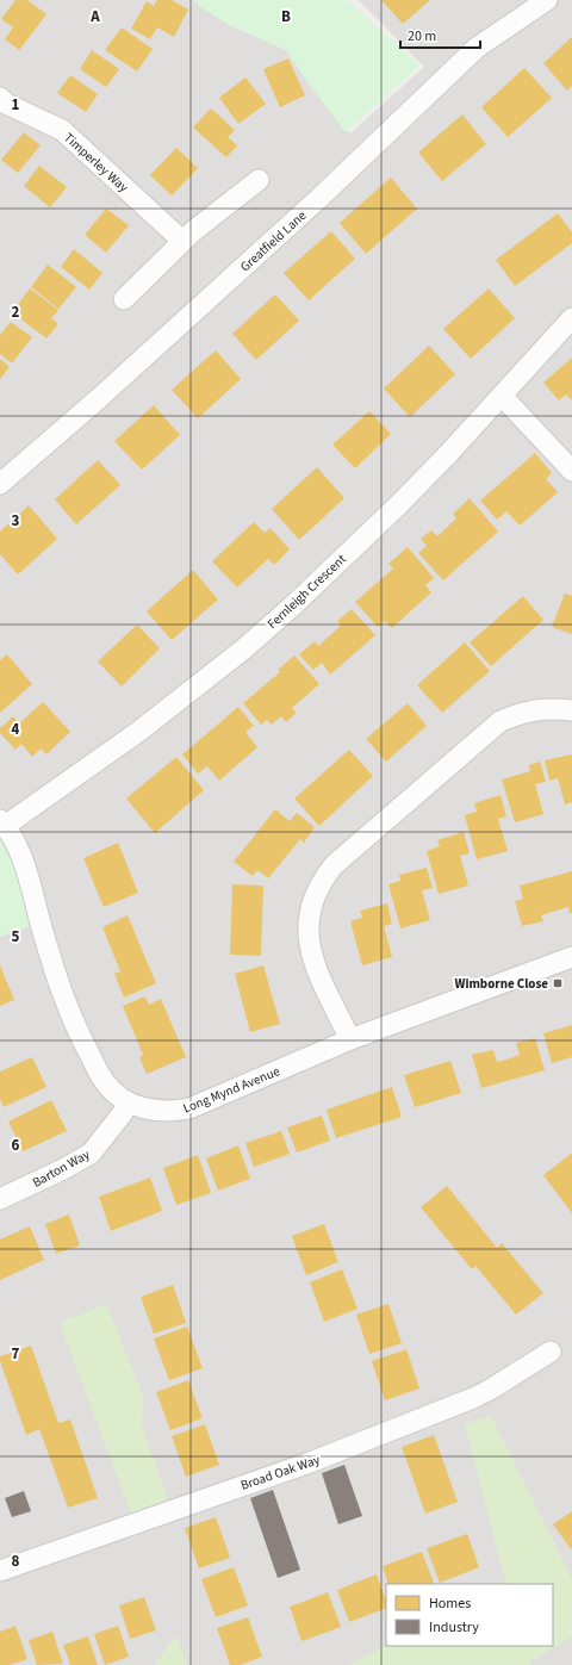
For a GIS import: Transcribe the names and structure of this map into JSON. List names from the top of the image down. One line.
{"streets":{"street":["Timperley Way","Greatfield Lane","Fernleigh Crescent","Long Mynd Avenue","Barton Way","Broad Oak Way"]},"crossings":[["Fernleigh Crescent","Long Mynd Avenue"],["Long Mynd Avenue","Barton Way"]],"places":{"transit":["Wimborne Close"]},"legend":["Homes","Industry"],"scale_bar":"20 m","grid":{"columns":["A","B"],"rows":["1","2","3","4","5","6","7","8"]}}
